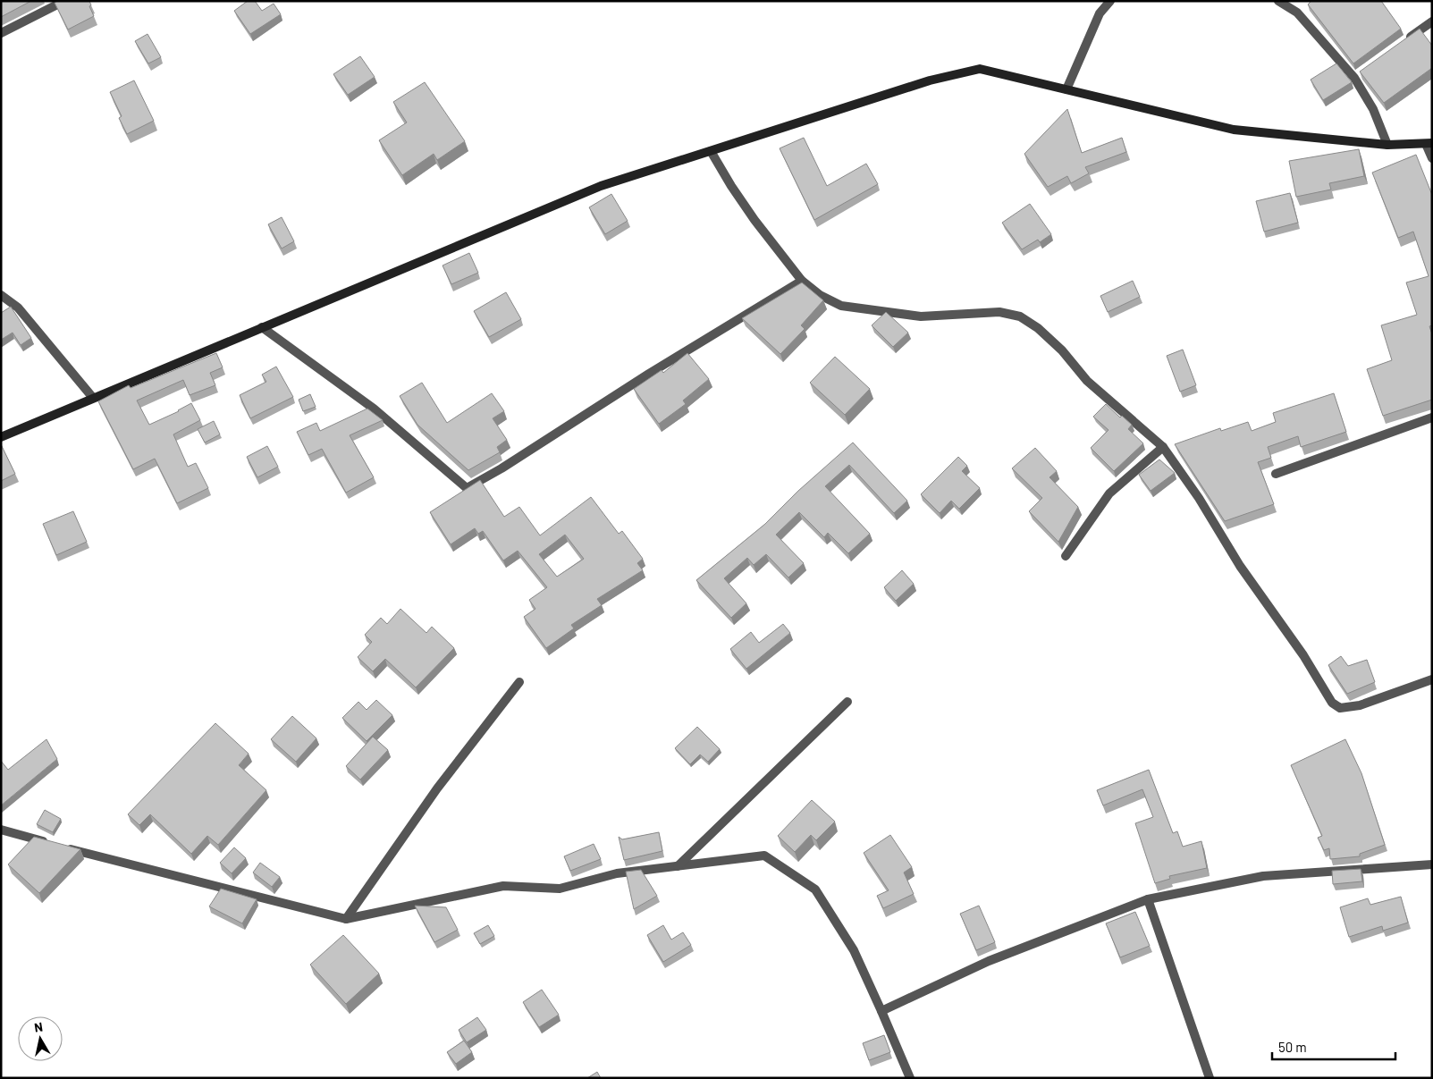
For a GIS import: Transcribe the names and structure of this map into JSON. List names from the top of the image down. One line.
{"scale_bar":"50 m","north":"top"}
